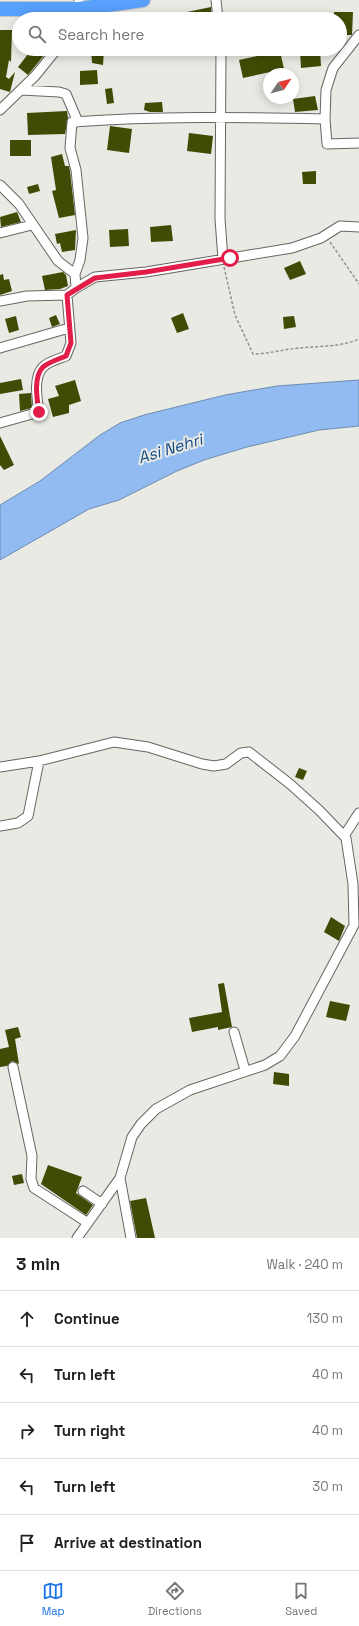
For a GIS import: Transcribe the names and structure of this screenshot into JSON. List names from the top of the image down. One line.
{"water":["Asi Nehri"],"north":"top right","page":{"search":"Search here","heading":["3 min","Walk · 240 m"],"list":[["Continue","130 m"],["Turn left","40 m"],["Turn right","40 m"],["Turn left","30 m"],"Arrive at destination"],"nav":["Map","Directions","Saved"]}}
